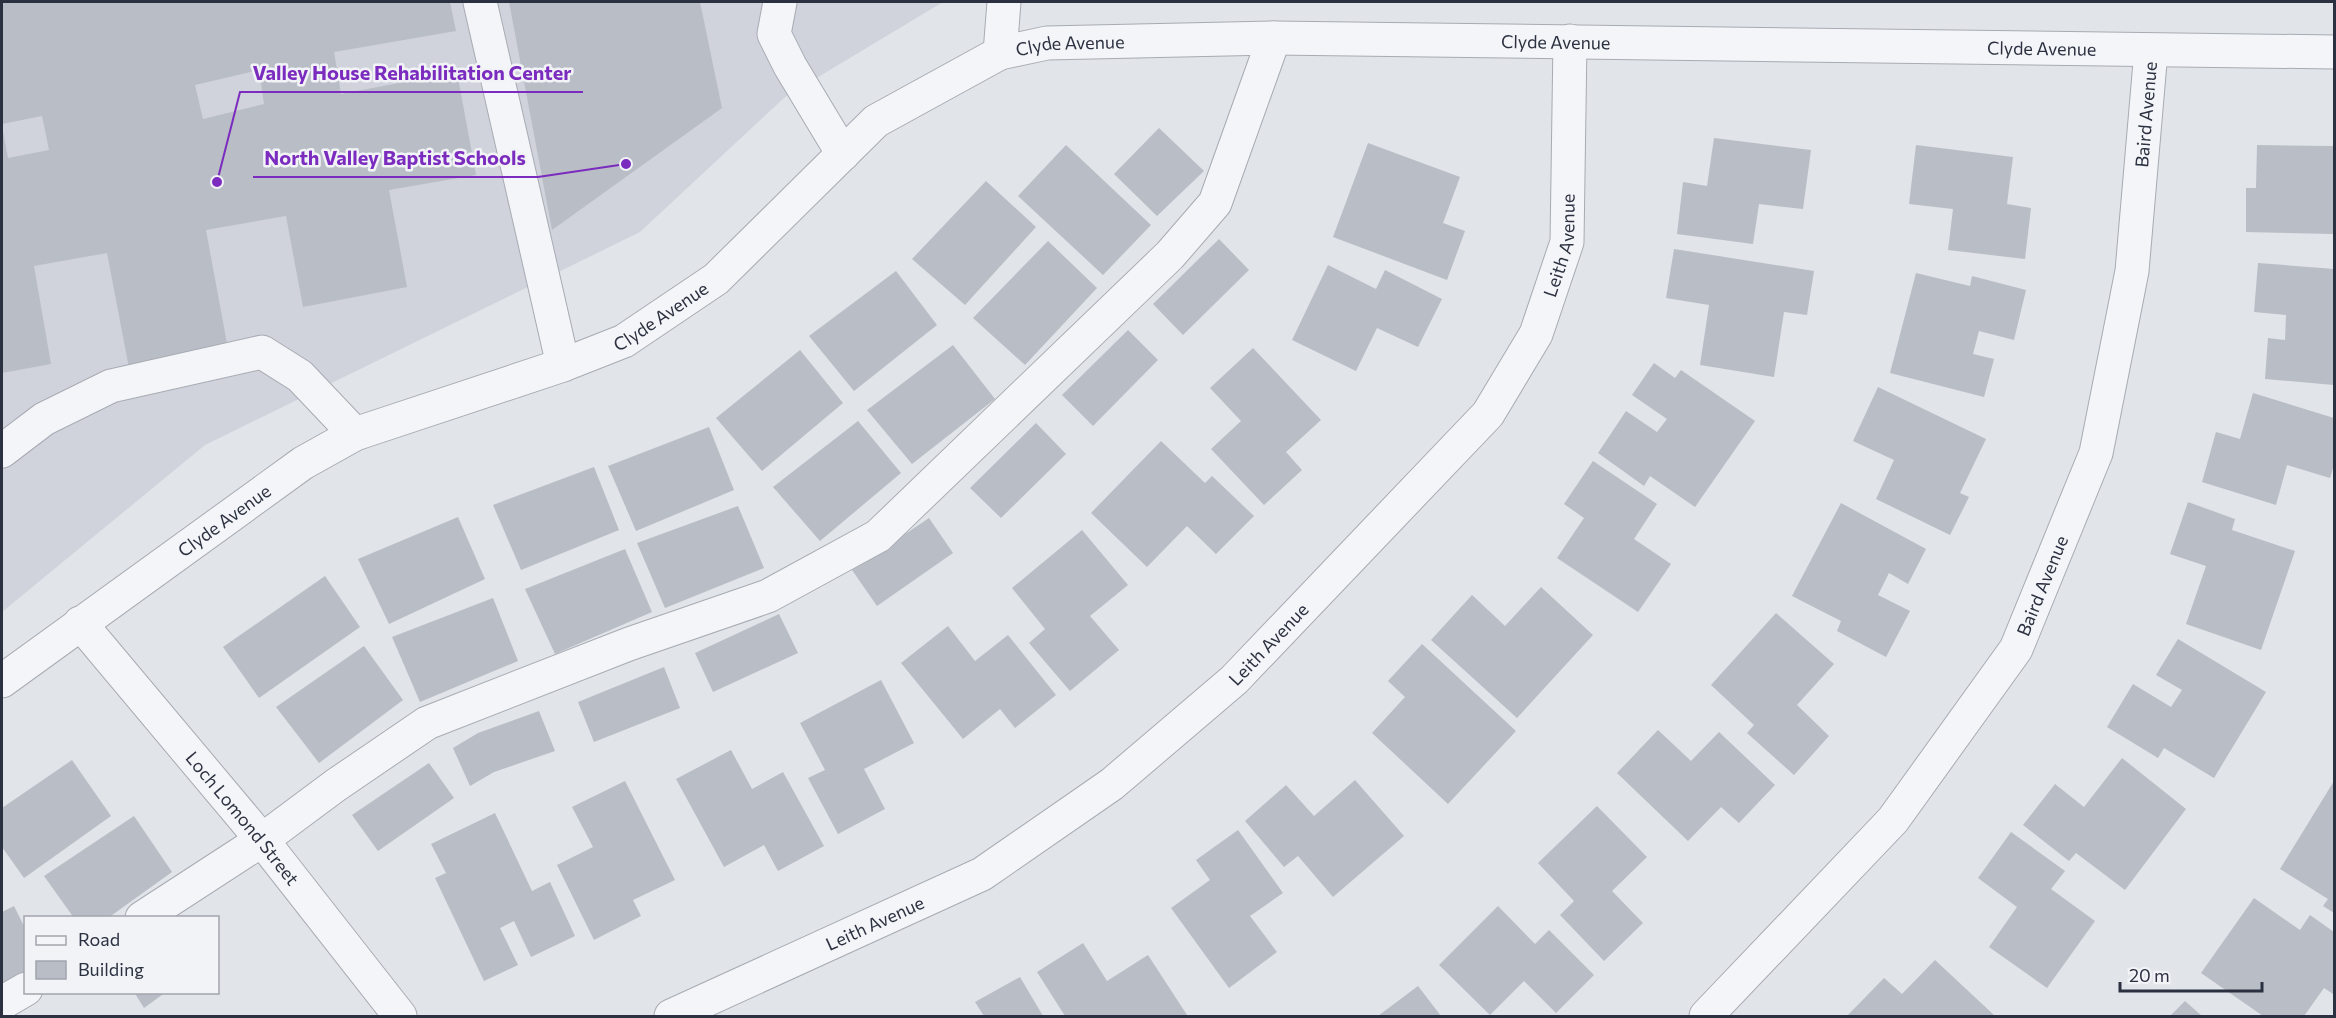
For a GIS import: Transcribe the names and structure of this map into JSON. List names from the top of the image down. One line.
{"streets":{"street":["Clyde Avenue","Baird Avenue","Leith Avenue","Loch Lomond Street"]},"crossings":[["Clyde Avenue","Baird Avenue"],["Clyde Avenue","Leith Avenue"],["Clyde Avenue","Loch Lomond Street"]],"places":["North Valley Baptist Schools","Valley House Rehabilitation Center"],"legend":["Road","Building"],"scale_bar":"20 m"}
